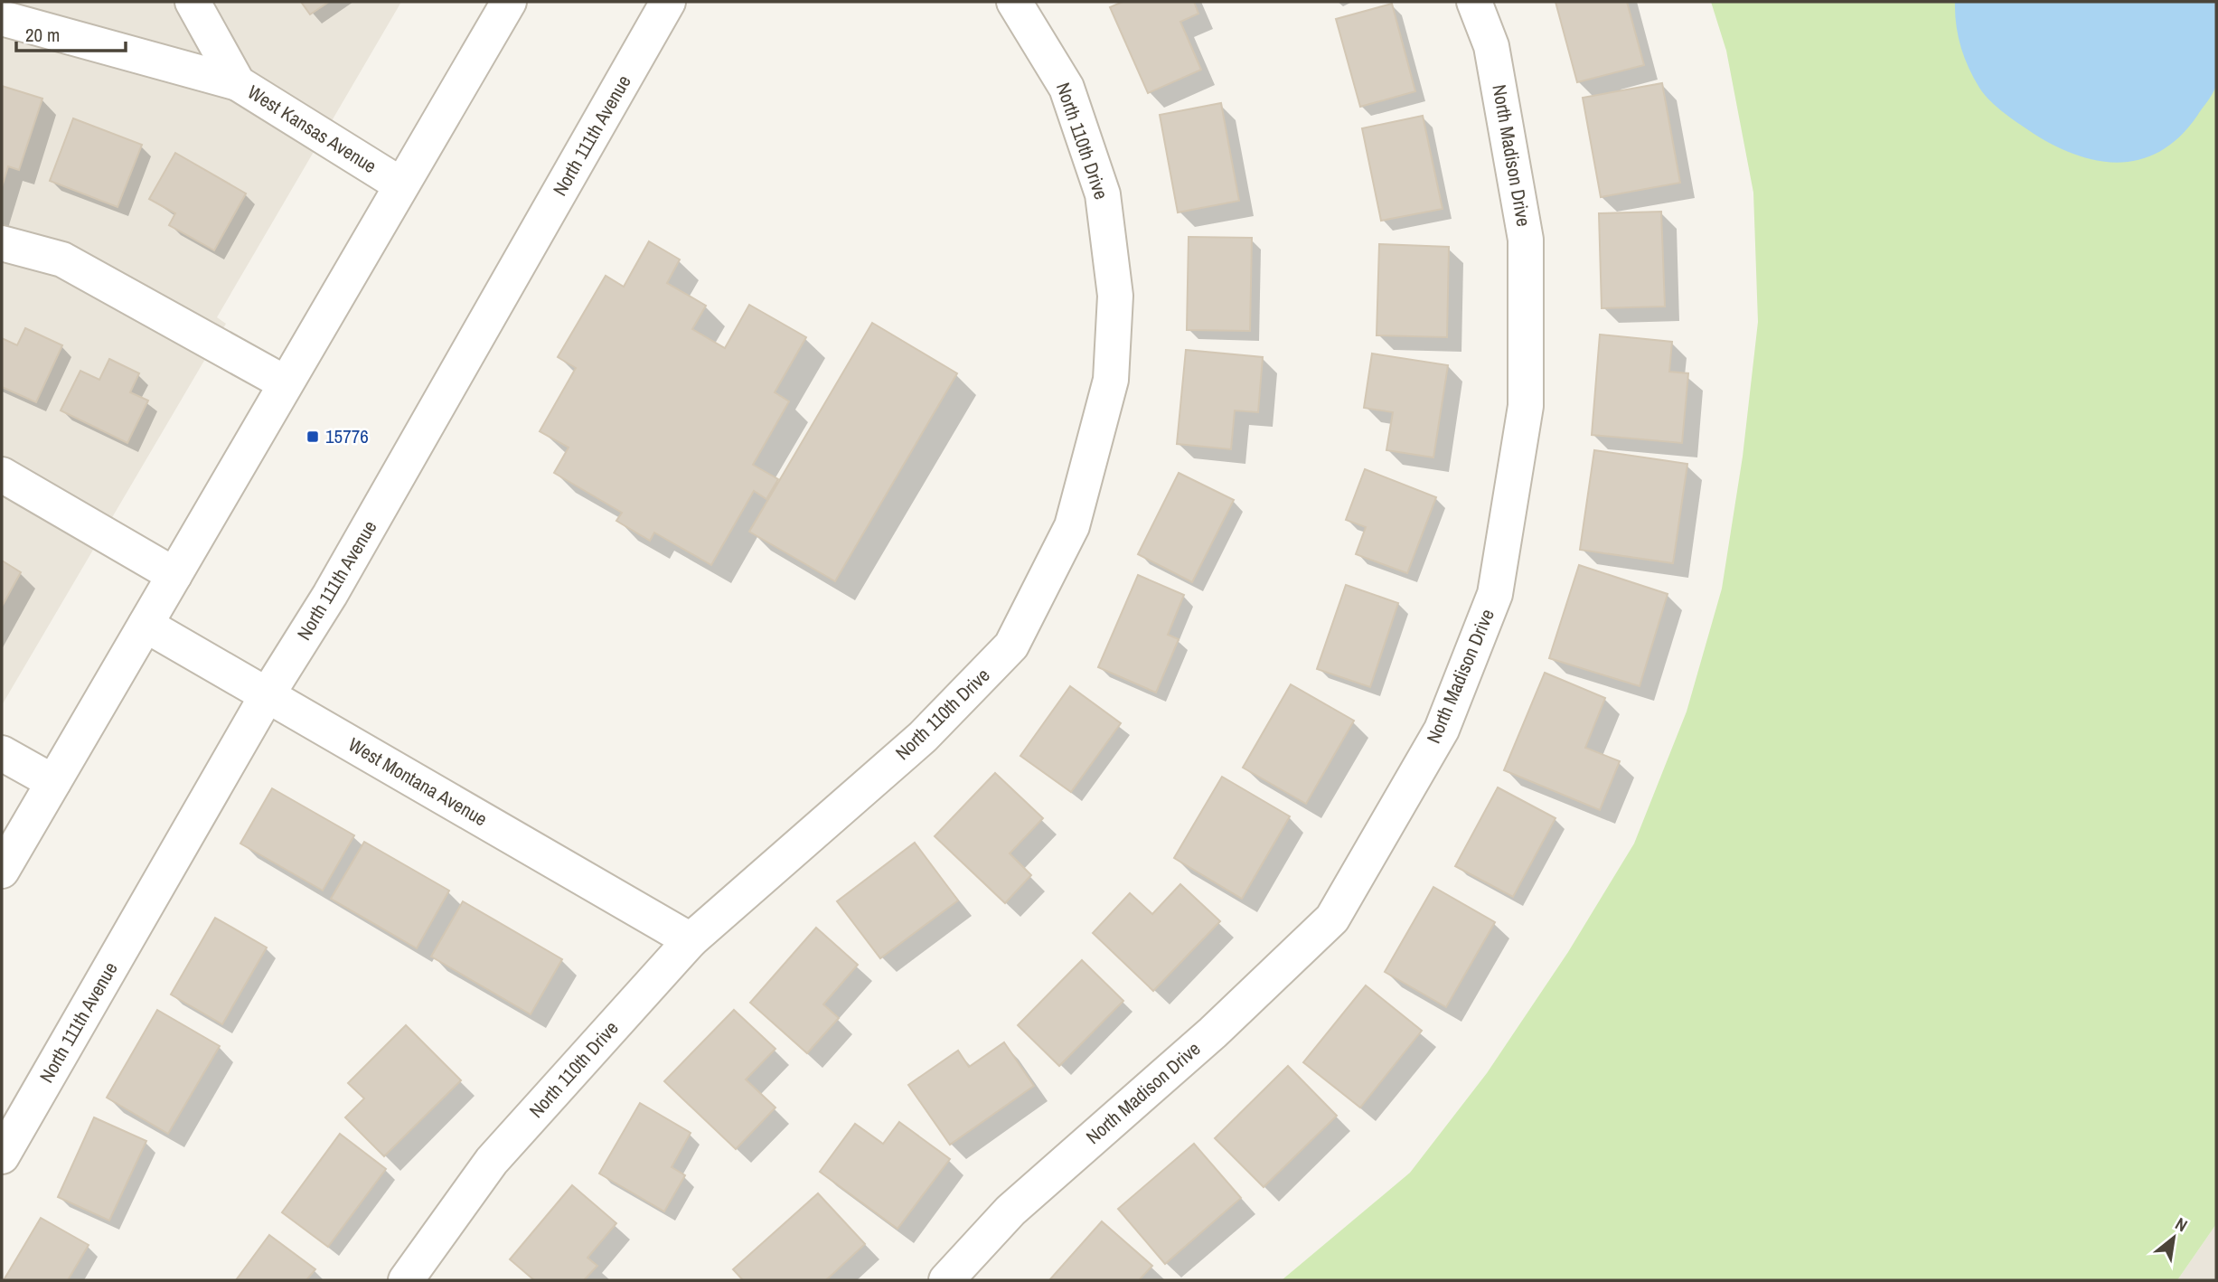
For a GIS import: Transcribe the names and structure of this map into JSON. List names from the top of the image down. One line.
{"streets":{"street":["West Kansas Avenue","North 111th Avenue","North 110th Drive","North Madison Drive","West Montana Avenue"]},"crossings":[["North 111th Avenue","West Montana Avenue"],["North 110th Drive","West Montana Avenue"]],"places":{"transit":["15776"]},"scale_bar":"20 m","north":"top right"}
